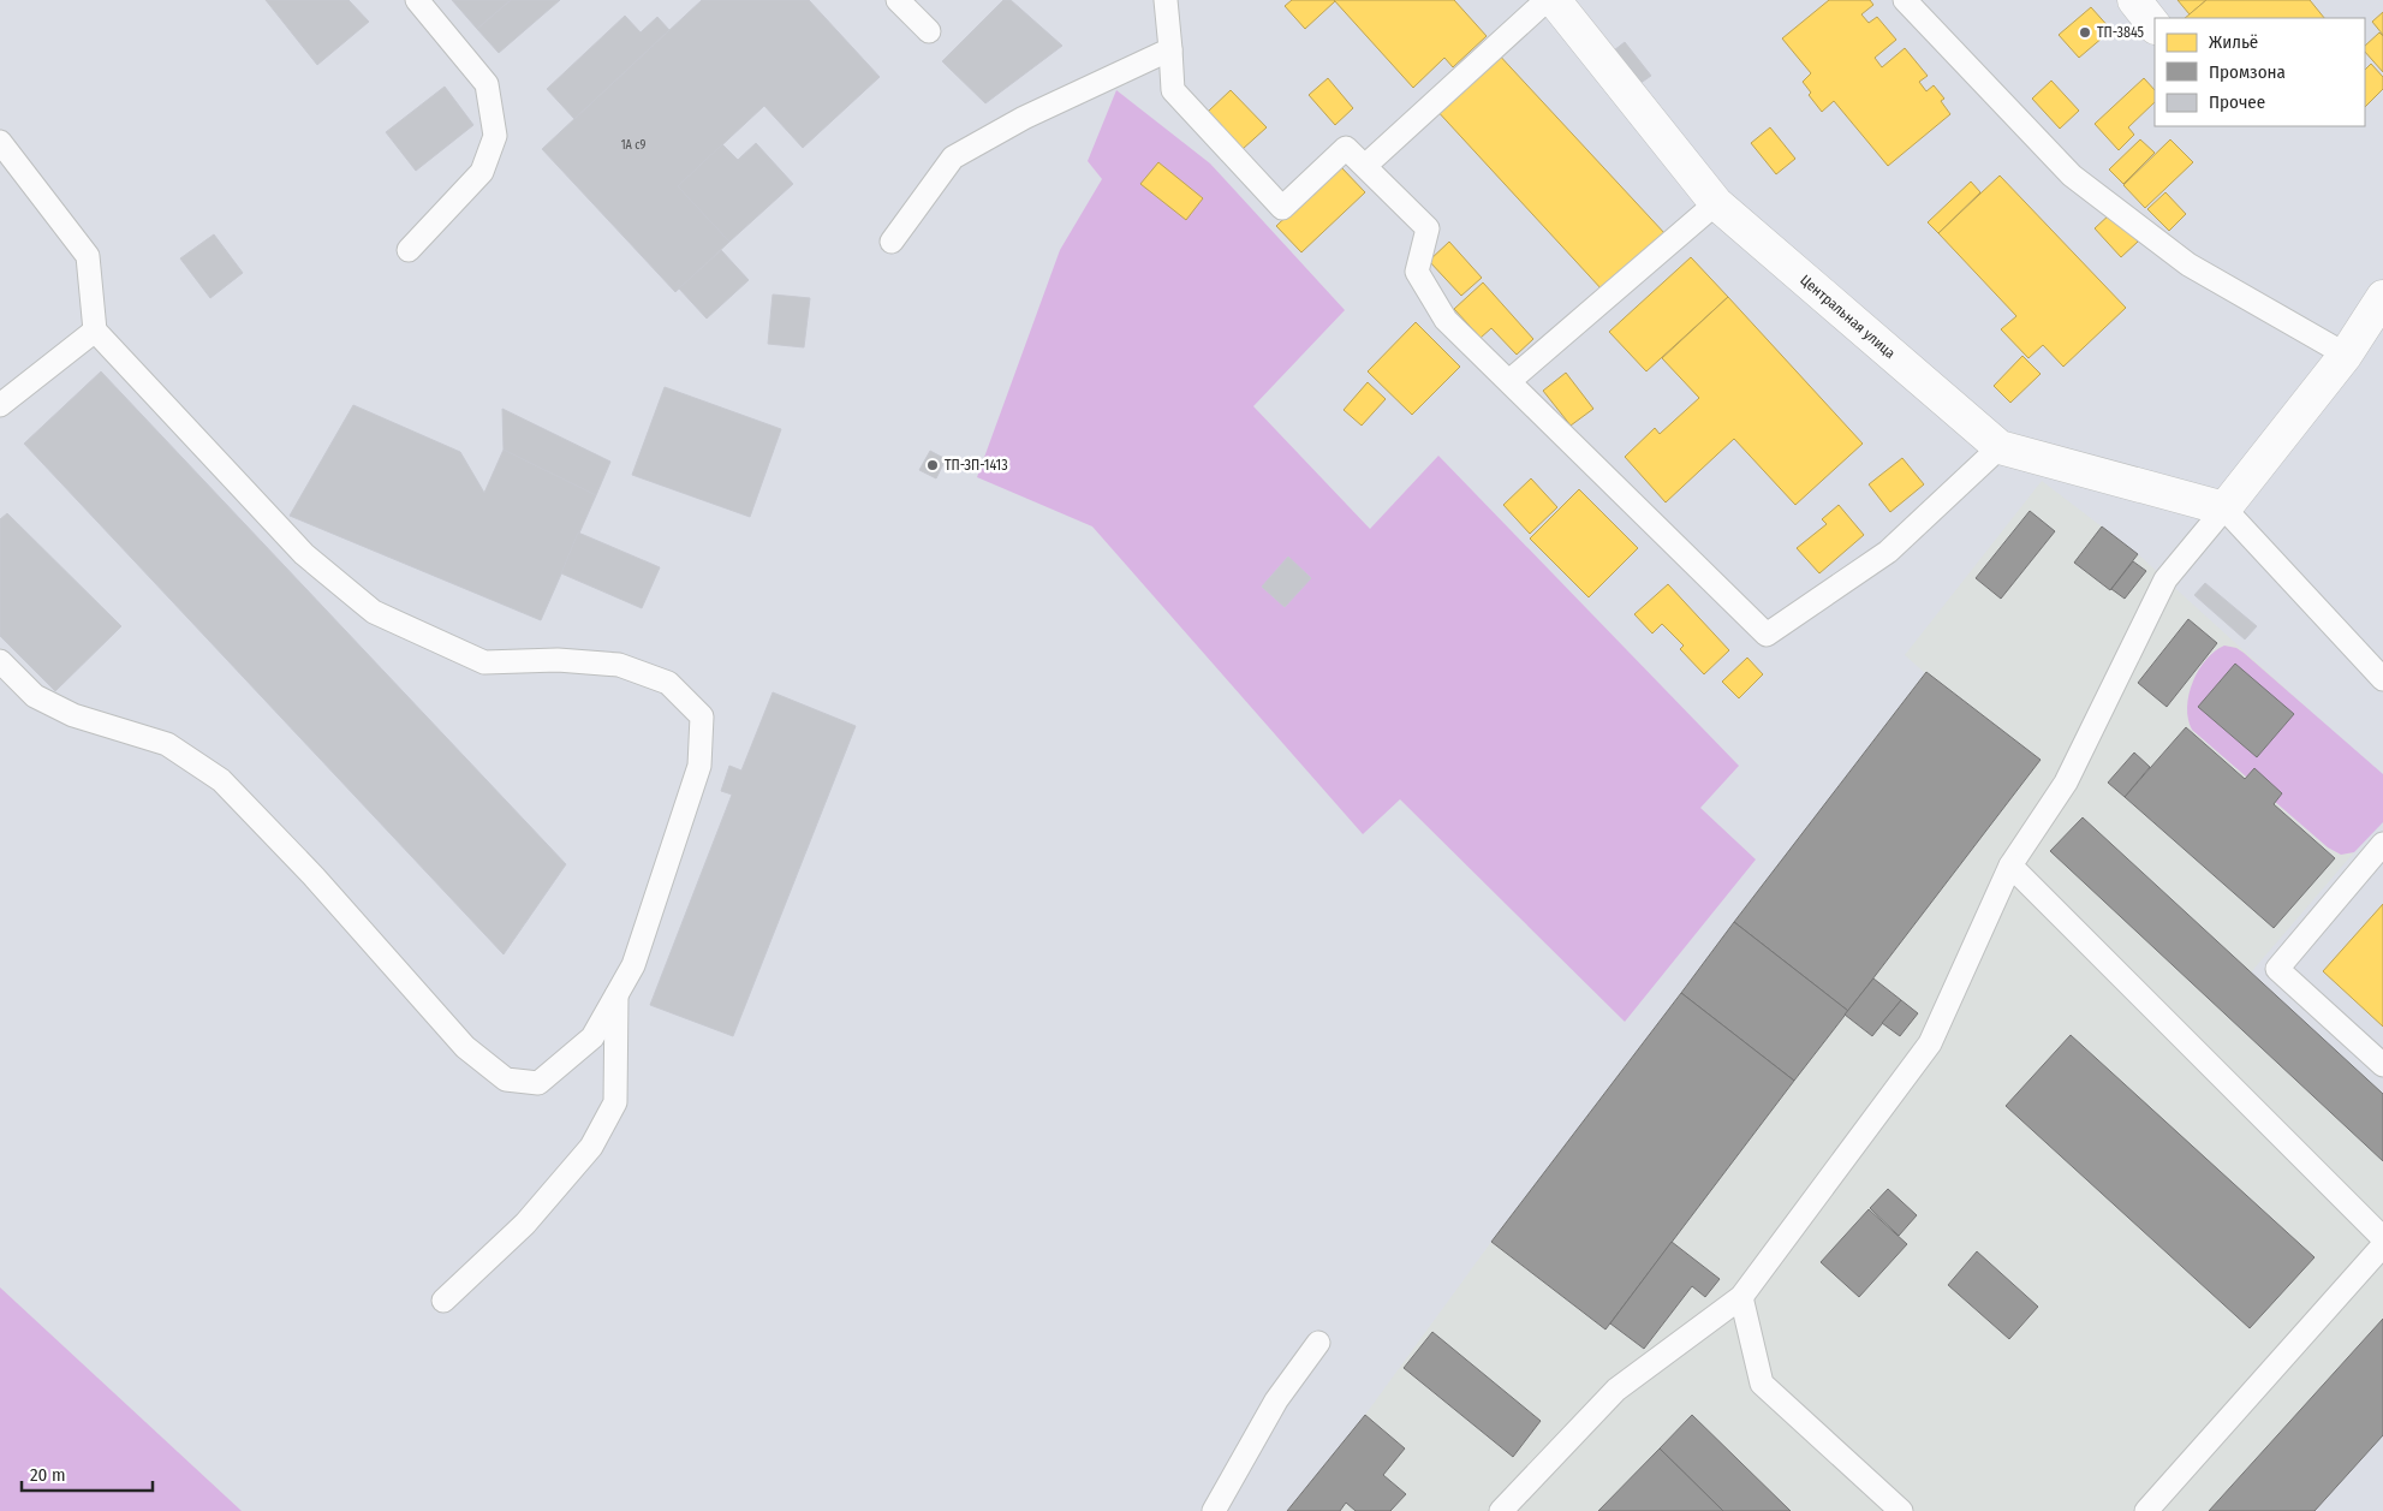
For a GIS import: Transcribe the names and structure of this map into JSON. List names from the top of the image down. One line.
{"streets":{"street":["Центральная улица"]},"places":["ТП-3845","ТП-ЗП-1413"],"house_numbers":["1А с9"],"legend":["Жильё","Промзона","Прочее"],"scale_bar":"20 m"}
